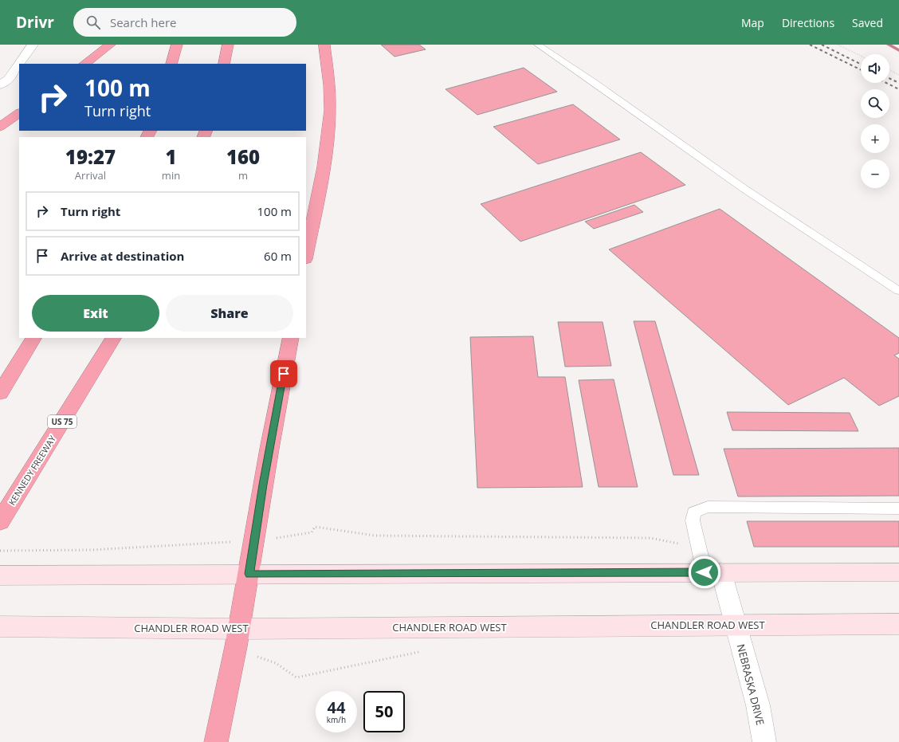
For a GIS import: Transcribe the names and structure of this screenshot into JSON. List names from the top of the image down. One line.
{"streets":{"highway":["US 75","KENNEDY FREEWAY"],"main road":["CHANDLER ROAD WEST"],"street":["NEBRASKA DRIVE"]},"crossings":[["CHANDLER ROAD WEST","NEBRASKA DRIVE"]],"page":{"header":"Drivr","search":"Search here","nav":["Map","Directions","Saved"],"map_buttons":["+","−"],"turn":["100 m","Turn right"],"eta":["19:27","Arrival","1","min","160","m"],"list":[{"name":"Turn right","value":"100 m"},{"name":"Arrive at destination","value":"60 m"}],"buttons":["Exit","Share"],"speed":"44 km/h","limit":"50"}}
